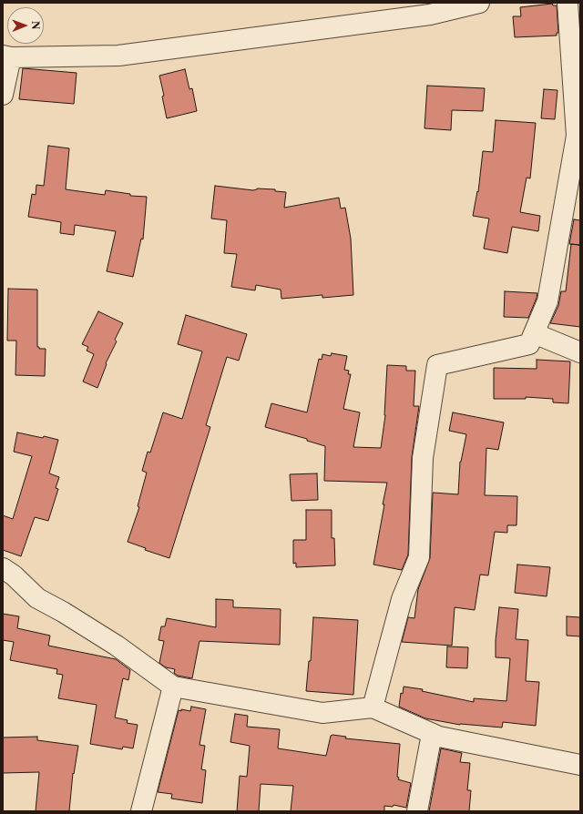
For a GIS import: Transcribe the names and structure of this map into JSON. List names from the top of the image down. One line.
{"north":"right"}
